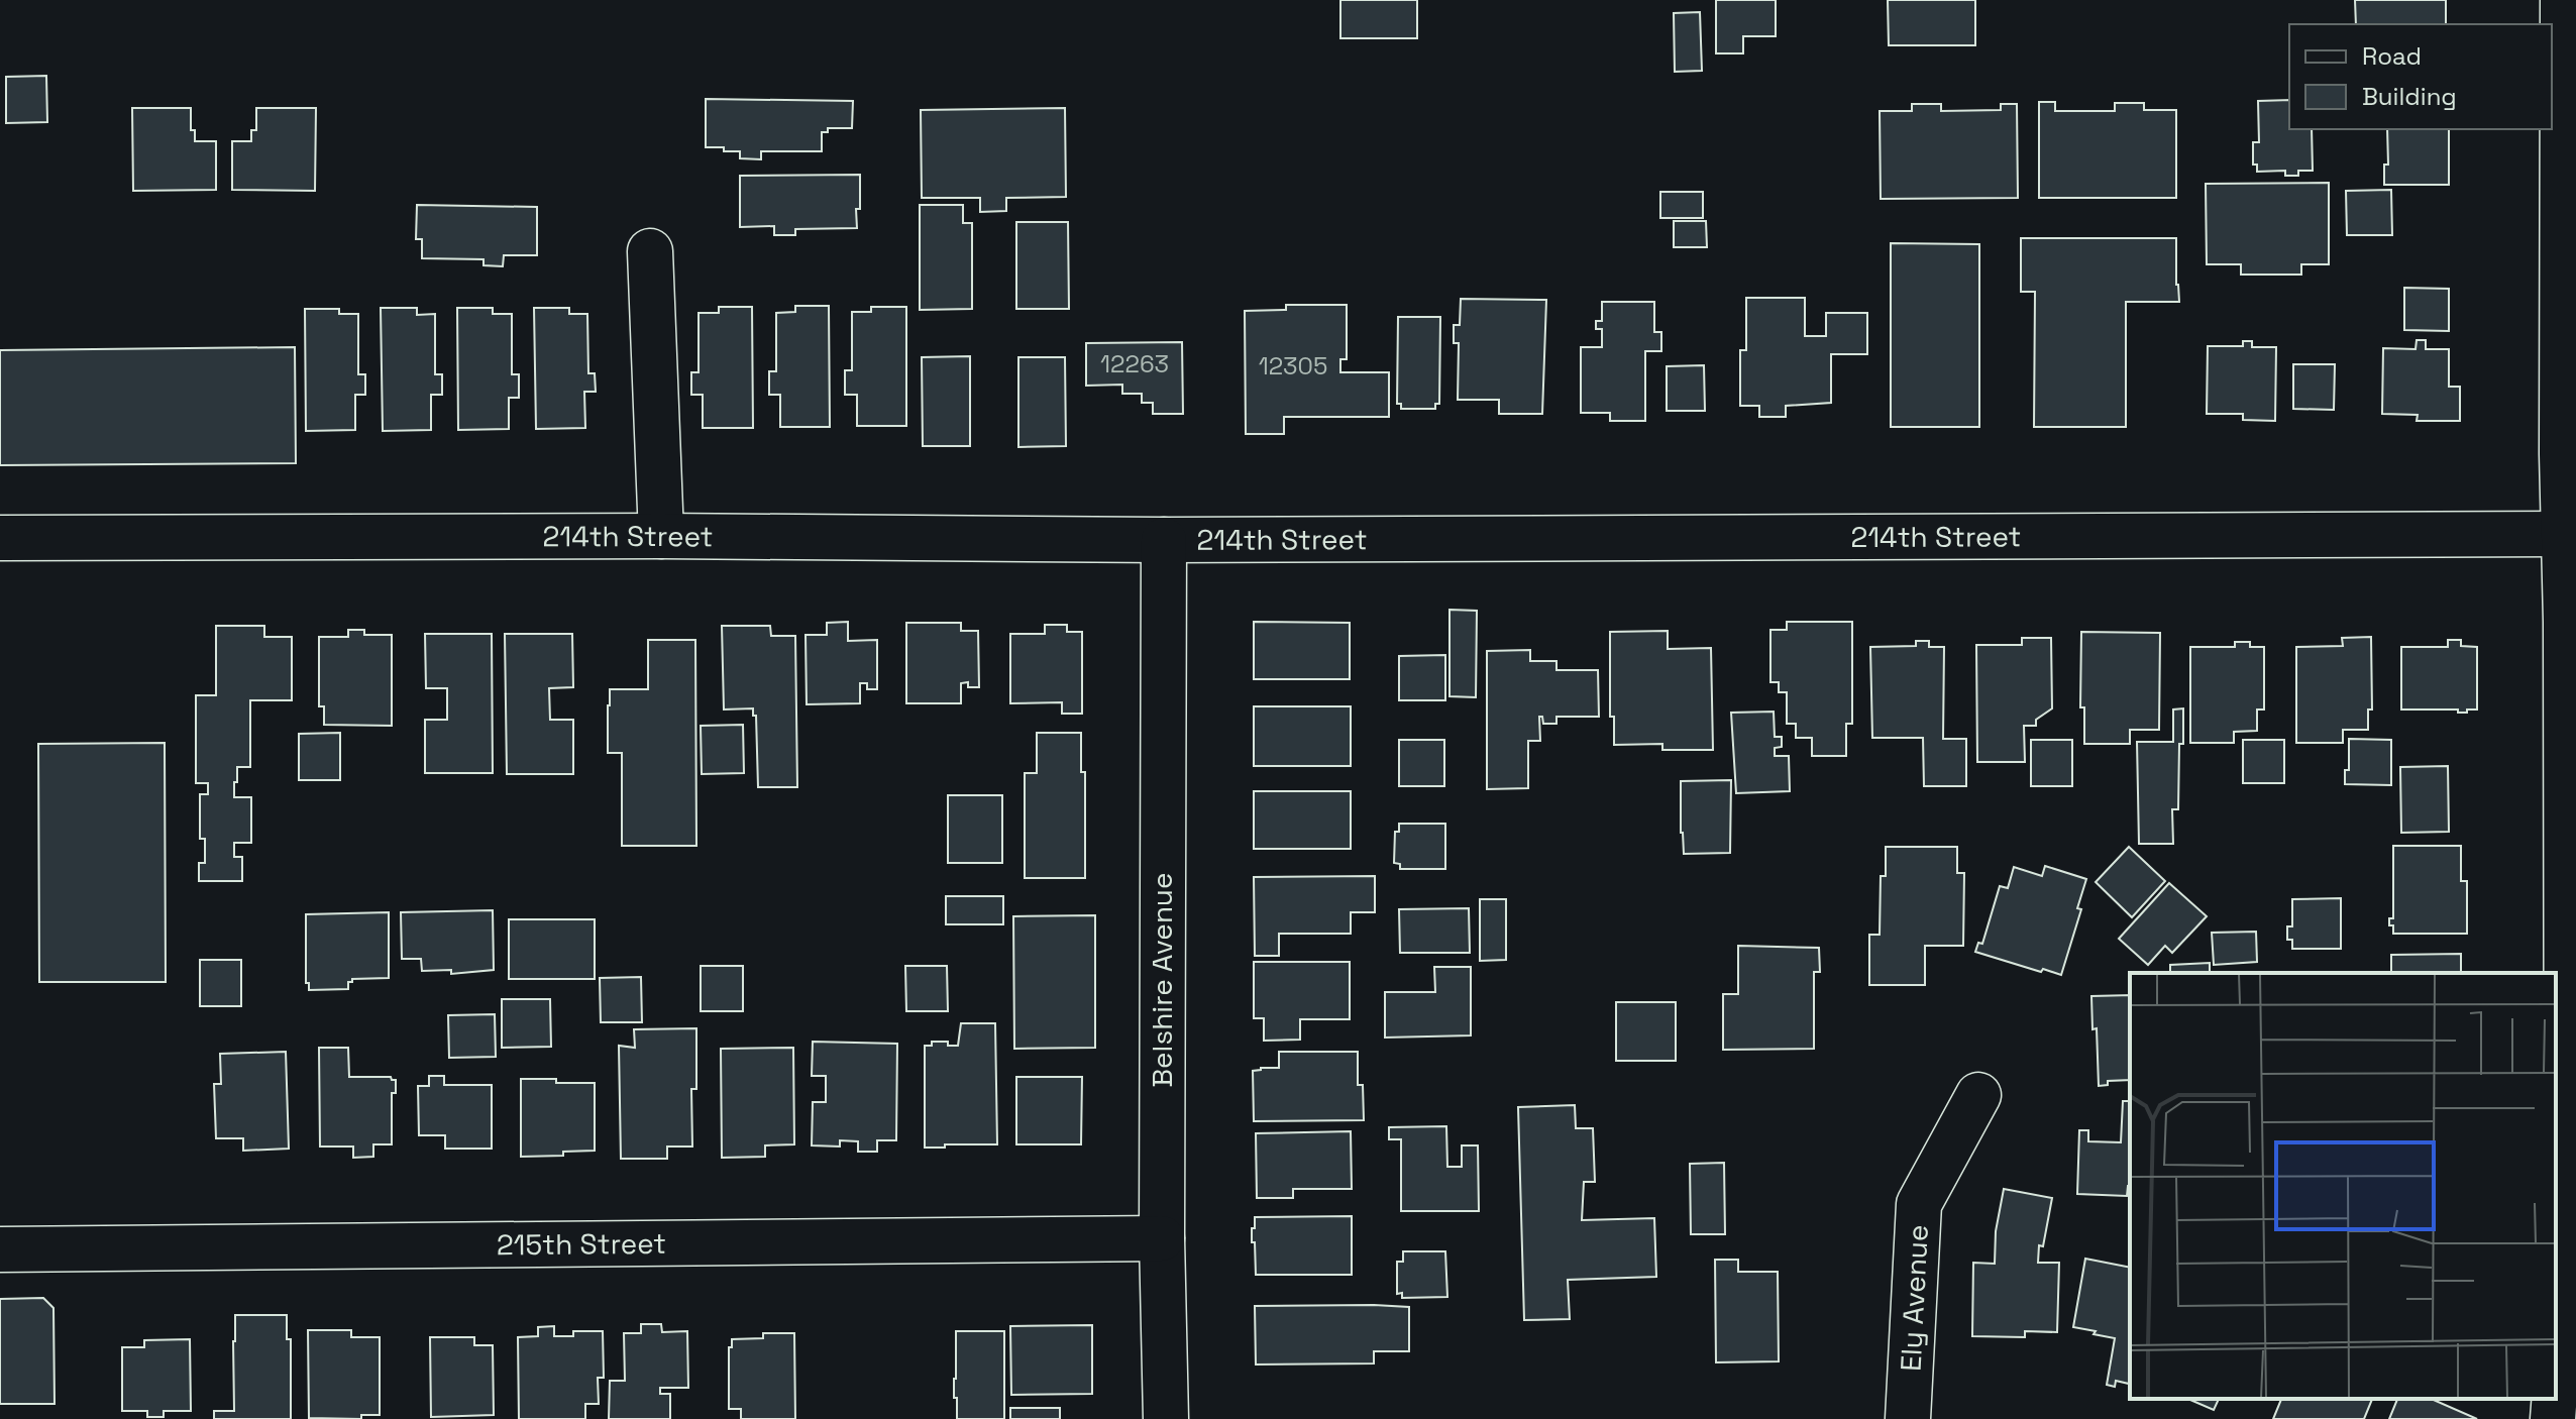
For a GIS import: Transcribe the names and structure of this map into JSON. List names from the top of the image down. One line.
{"streets":{"street":["214th Street","Belshire Avenue","215th Street","Ely Avenue"]},"crossings":[["214th Street","Belshire Avenue"],["Belshire Avenue","215th Street"]],"house_numbers":["12263","12305"],"legend":["Road","Building"]}
